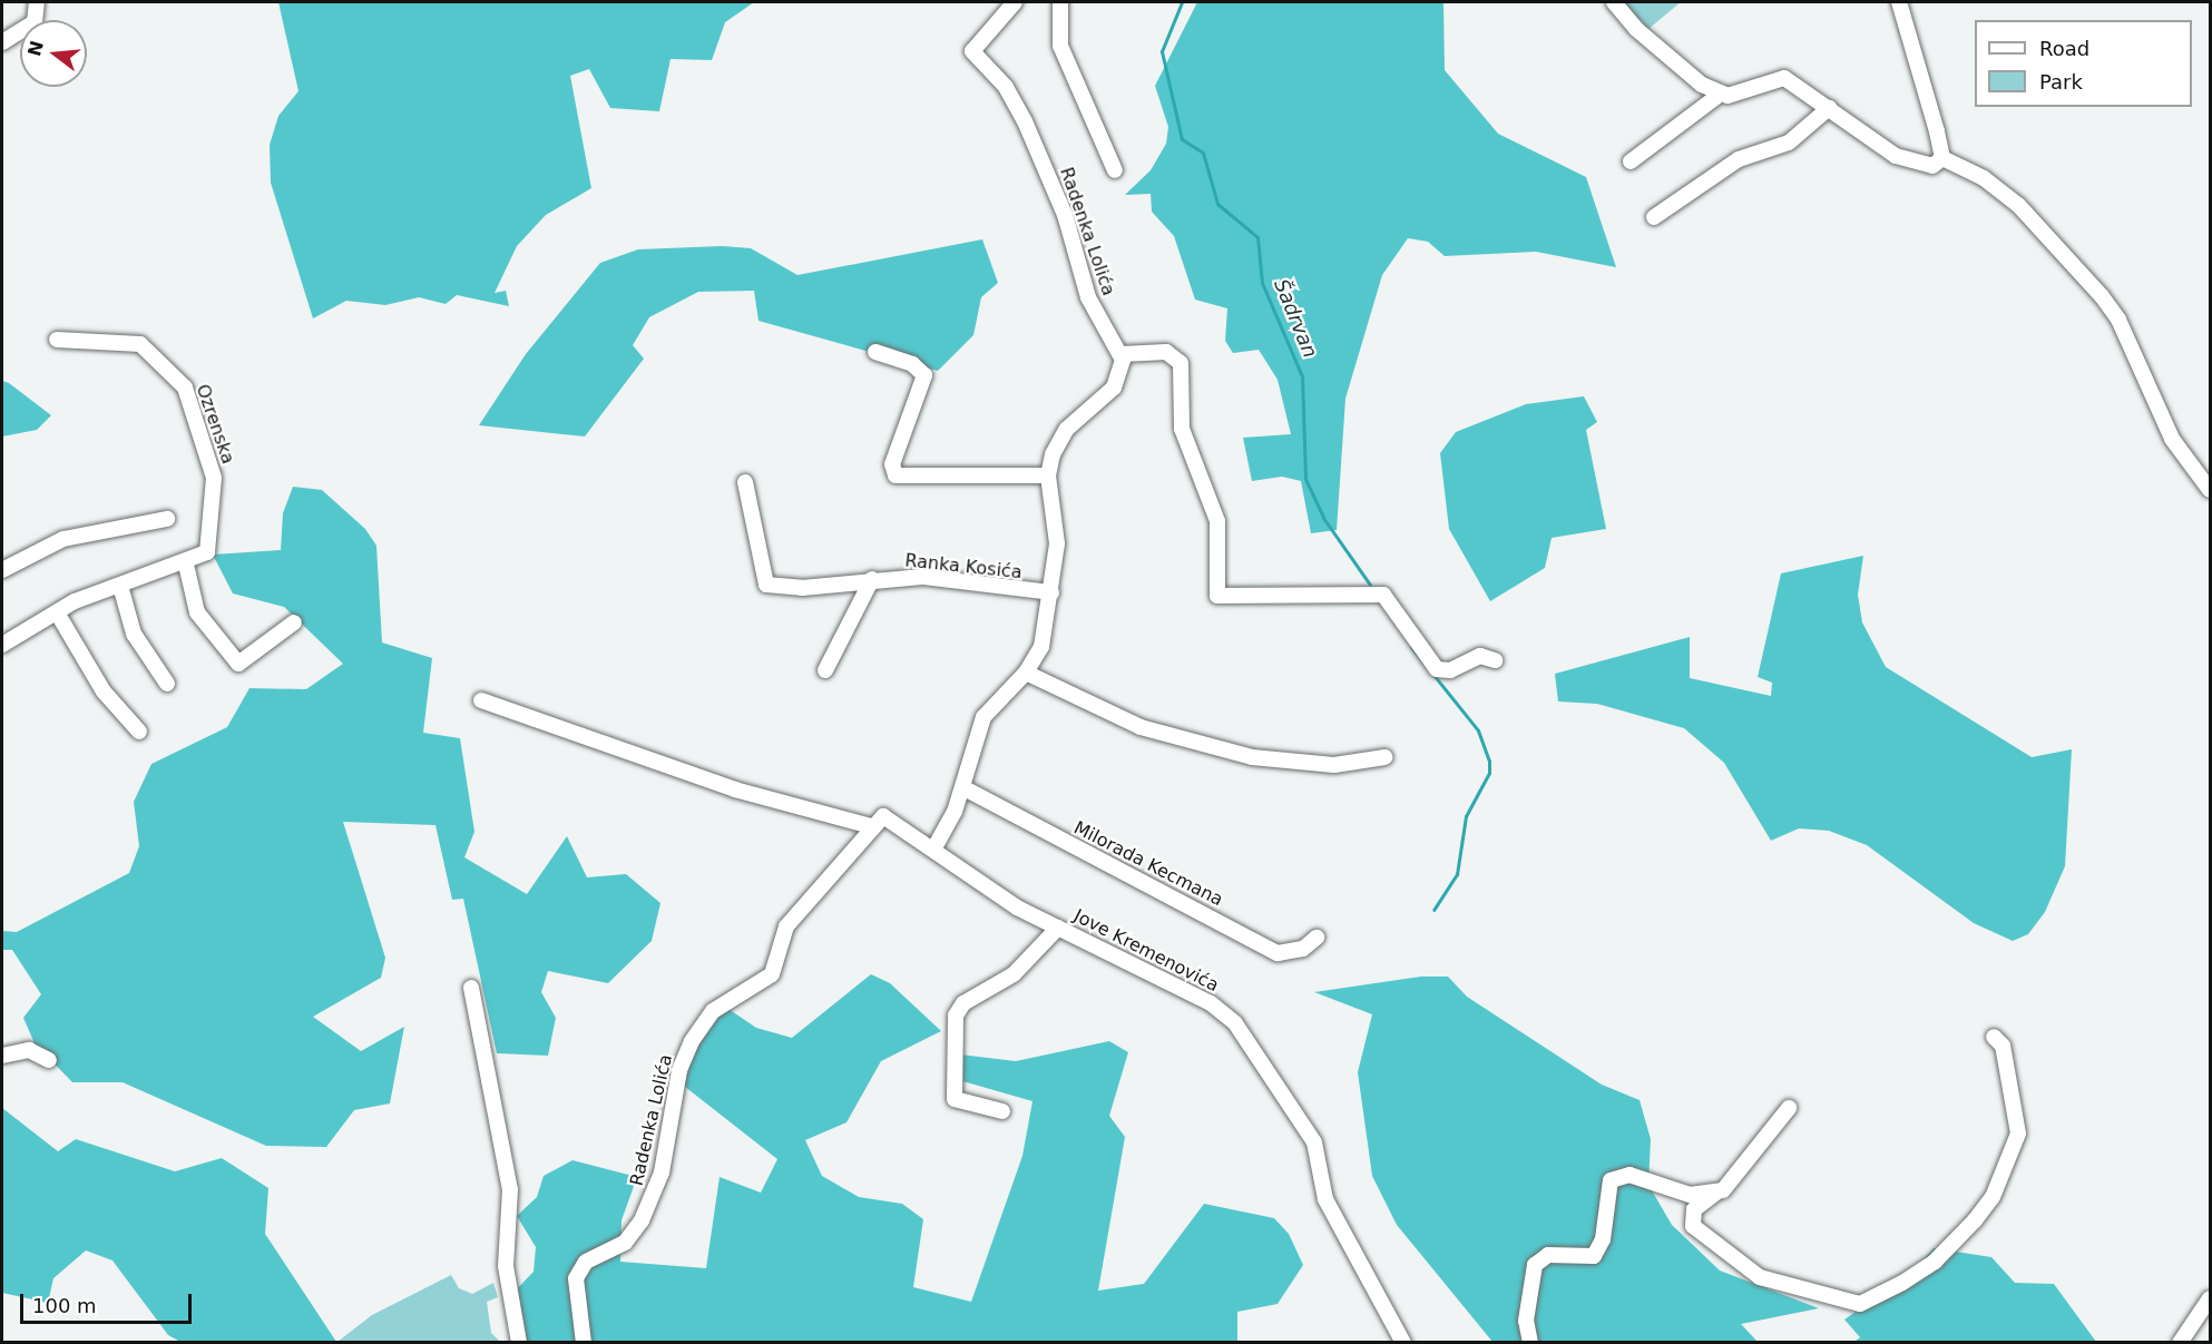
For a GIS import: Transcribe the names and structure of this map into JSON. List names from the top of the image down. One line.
{"streets":{"street":["Radenka Lolića","Ozrenska","Ranka Kosića","Milorada Kecmana","Jove Kremenovića"]},"water":["Šadrvan"],"legend":["Road","Park"],"scale_bar":"100 m","north":"left"}
